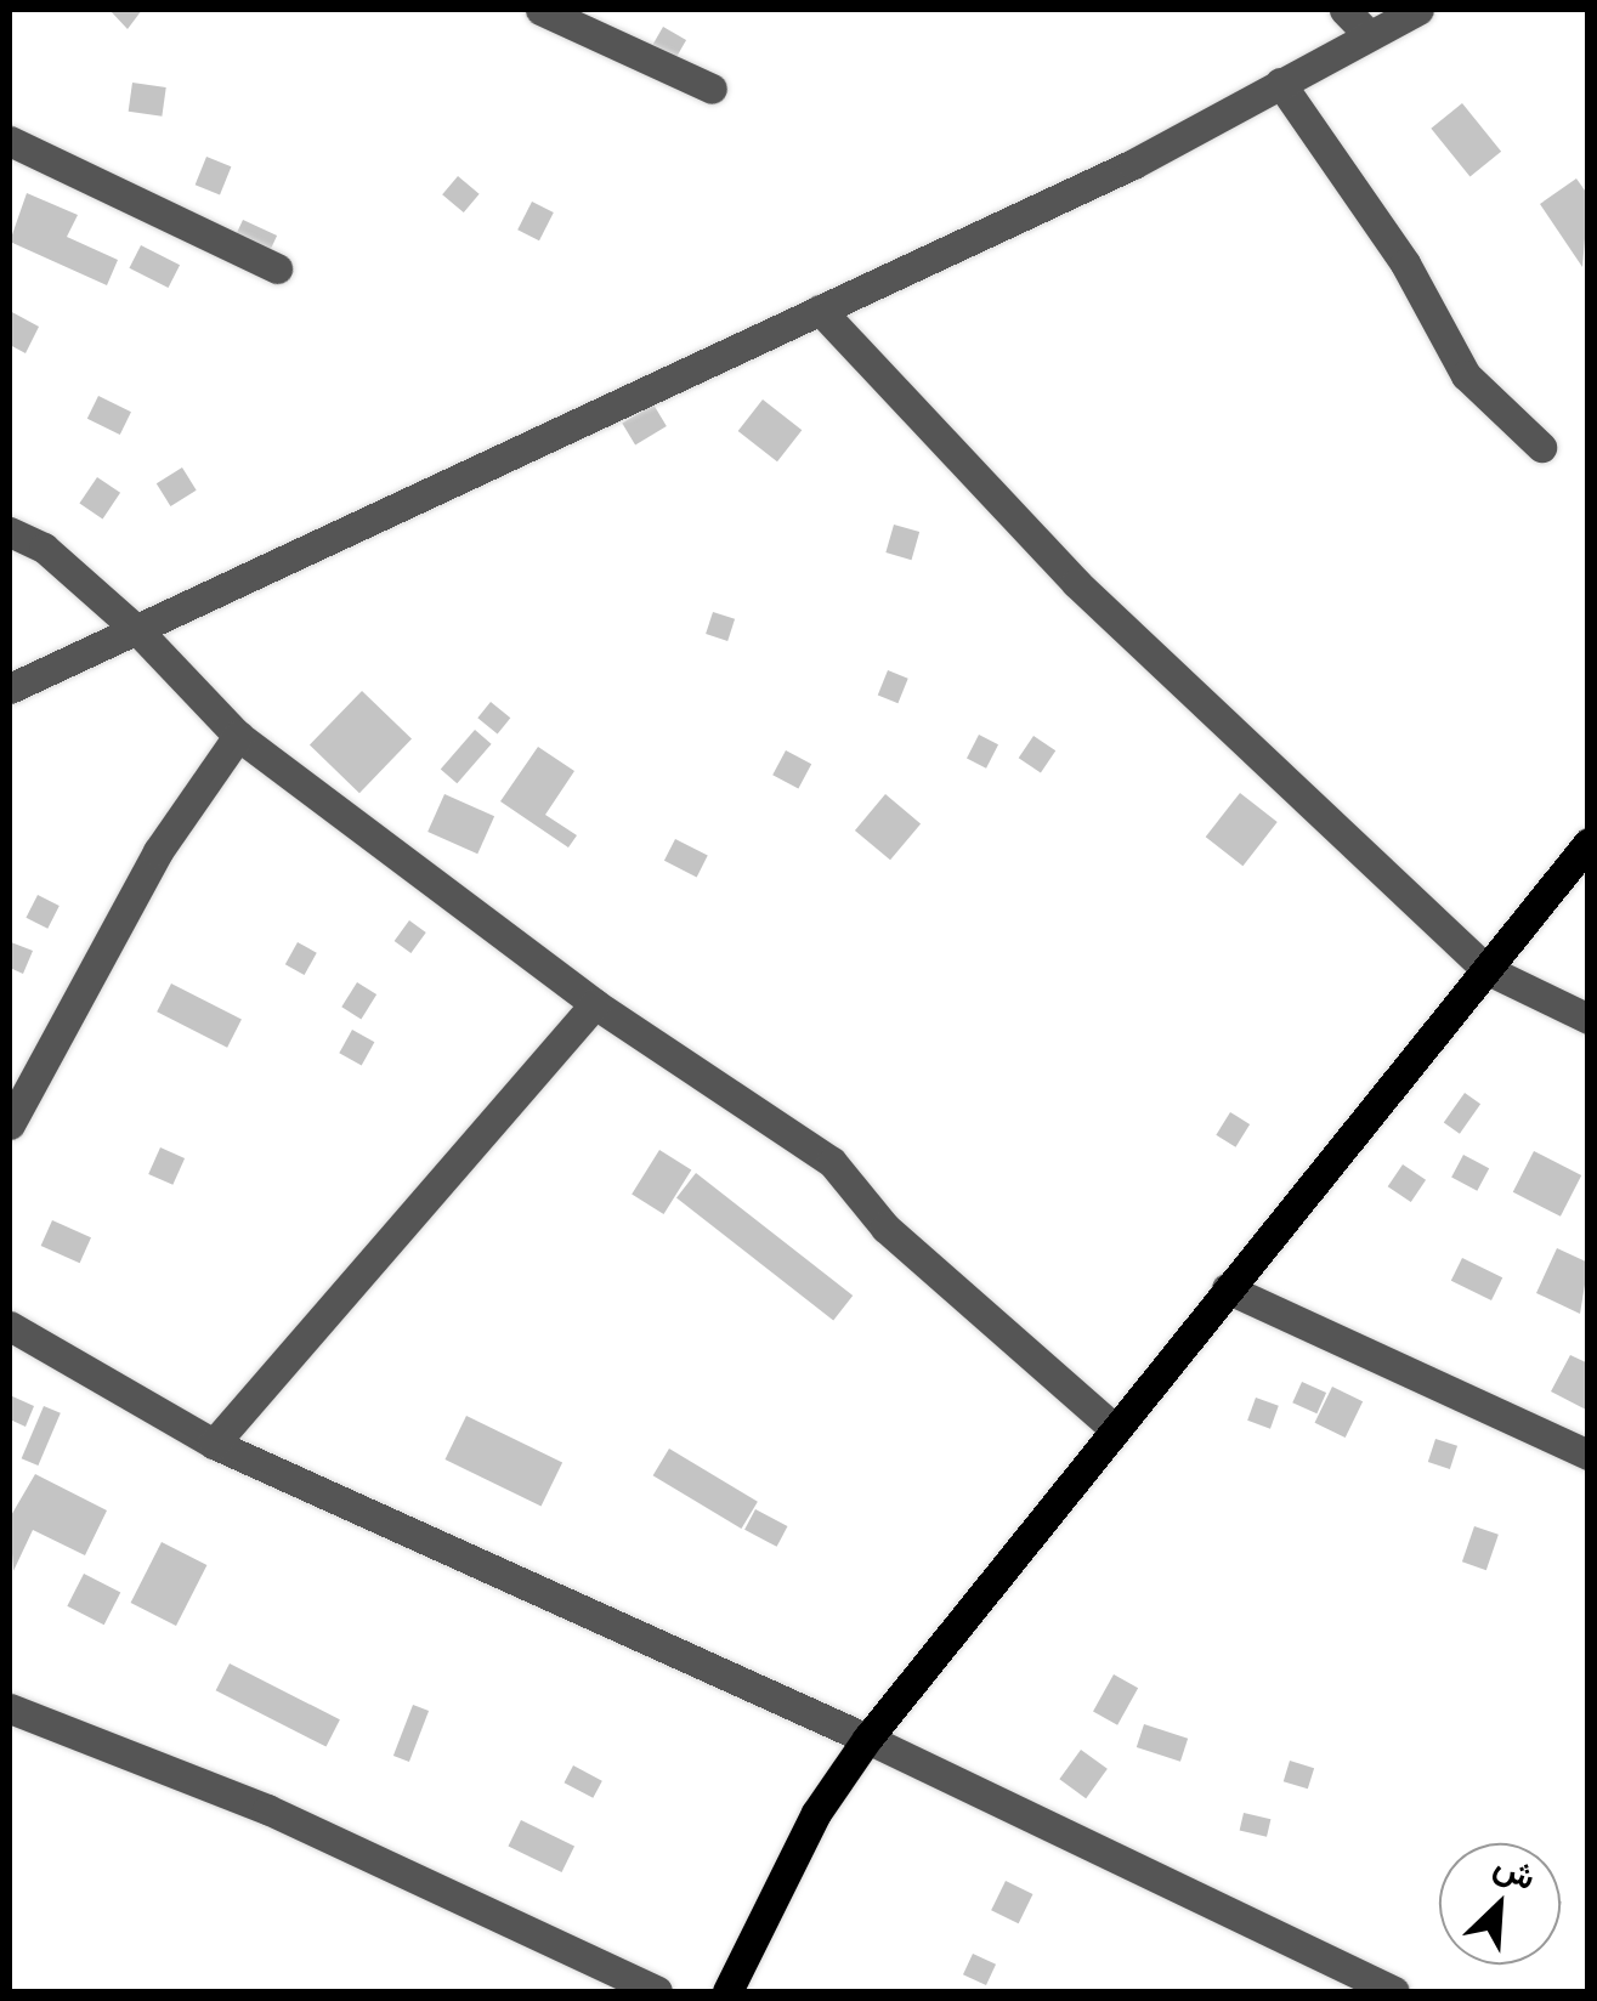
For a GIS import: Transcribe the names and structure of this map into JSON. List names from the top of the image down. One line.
{"north":"top right"}
